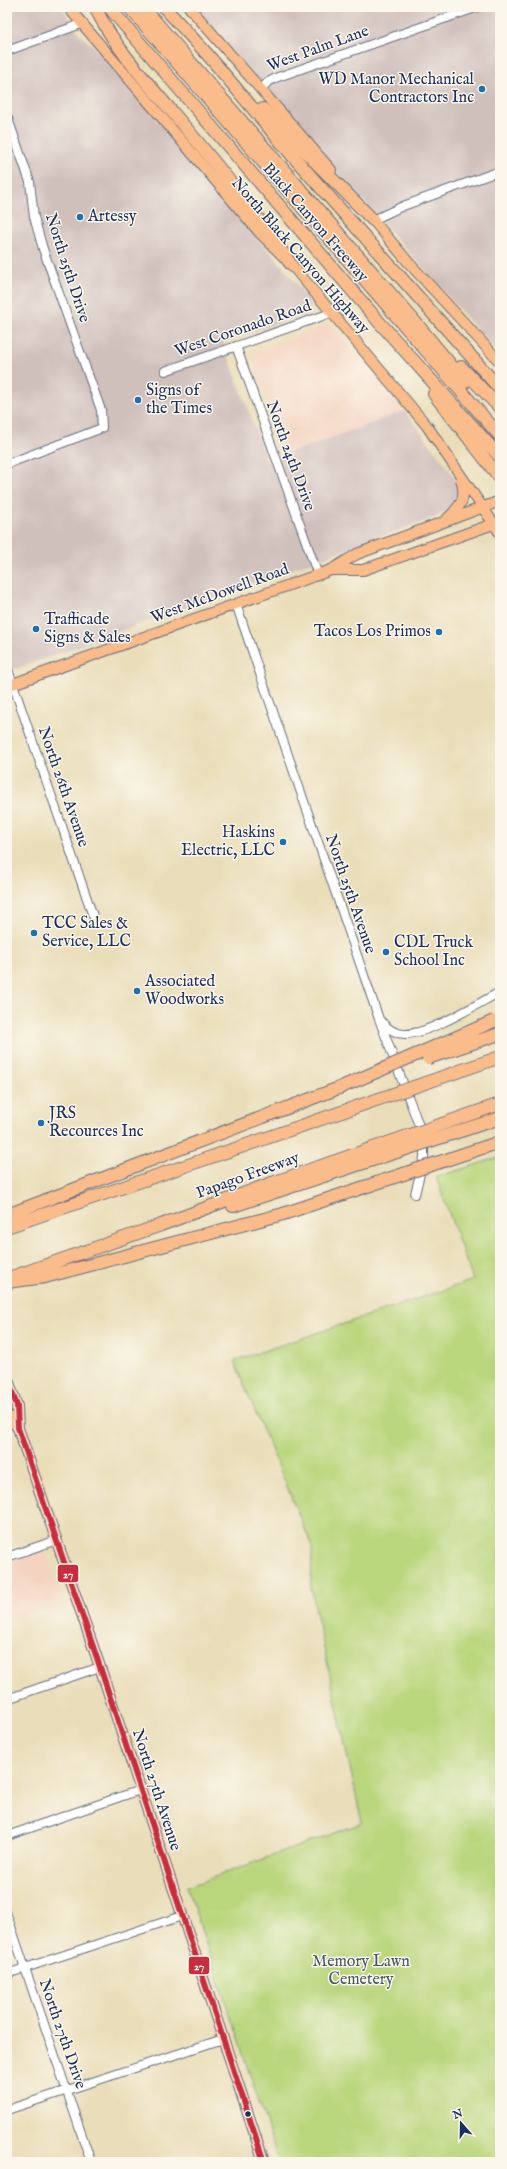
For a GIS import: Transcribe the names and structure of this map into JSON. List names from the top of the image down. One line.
{"streets":{"highway":["Black Canyon Freeway","Papago Freeway"],"main road":["North Black Canyon Highway","West McDowell Road","North 27th Avenue"],"street":["West Palm Lane","North 25th Drive","West Coronado Road","North 24th Drive","North 26th Avenue","North 25th Avenue","North 27th Drive"]},"crossings":[["North Black Canyon Highway","West Coronado Road"],["North Black Canyon Highway","West McDowell Road"],["West Coronado Road","North 24th Drive"],["North 24th Drive","West McDowell Road"],["West McDowell Road","North 26th Avenue"],["West McDowell Road","North 25th Avenue"]],"parks":["Memory Lawn Cemetery"],"places":["WD Manor Mechanical Contractors Inc","Artessy","Signs of the Times","Trafficade Signs & Sales","Tacos Los Primos","Haskins Electric, LLC","TCC Sales & Service, LLC","CDL Truck School Inc","Associated Woodworks","JRS Recources Inc"],"lines":["transit line 27"],"north":"top"}
